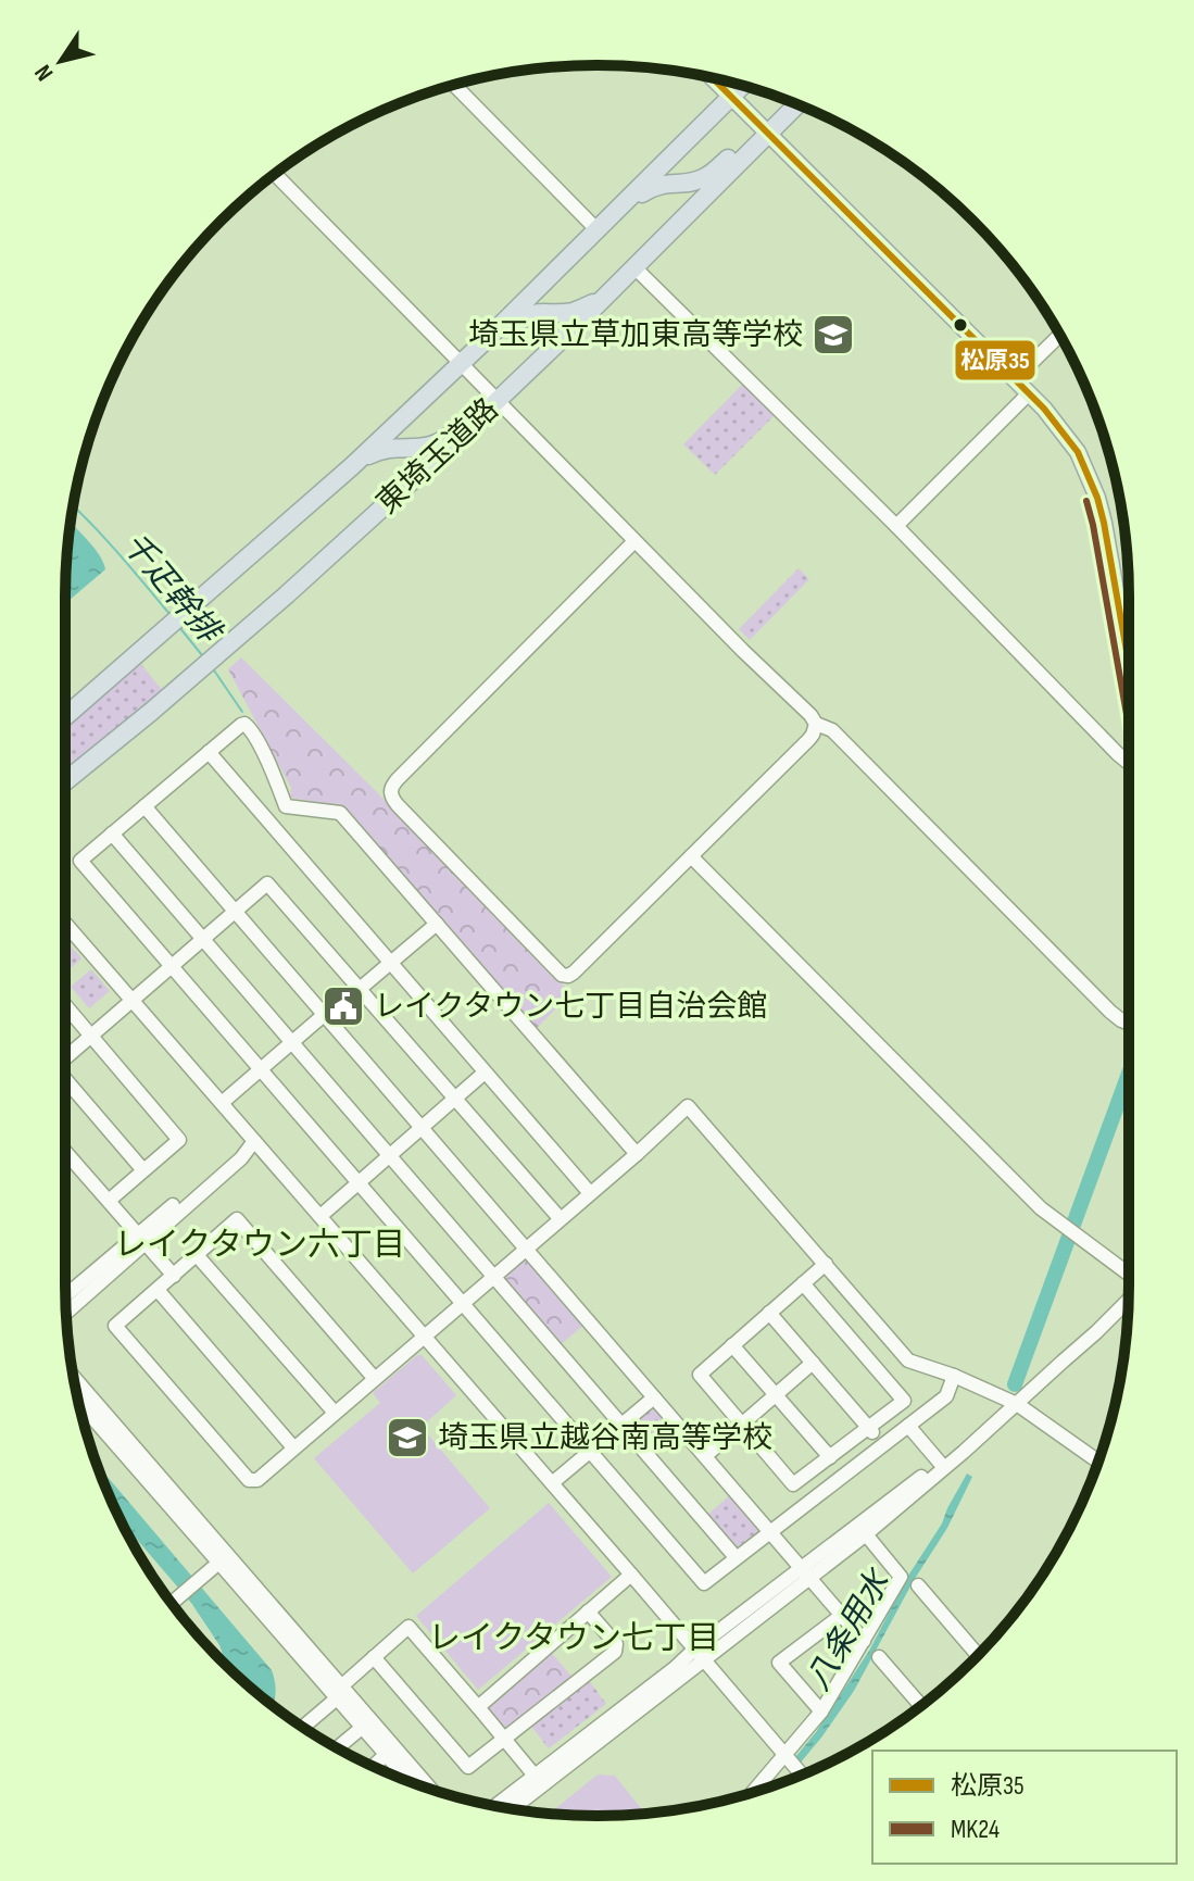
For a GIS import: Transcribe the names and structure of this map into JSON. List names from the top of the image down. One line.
{"streets":{"highway":["東埼玉道路"]},"districts":["レイクタウン六丁目","レイクタウン七丁目"],"water":["千疋幹排","八条用水"],"places":{"school or university":["埼玉県立草加東高等学校","埼玉県立越谷南高等学校"],"public building":["レイクタウン七丁目自治会館"]},"lines":["transit line 松原35","transit line MK24"],"legend":["松原35","MK24"],"north":"bottom left"}
